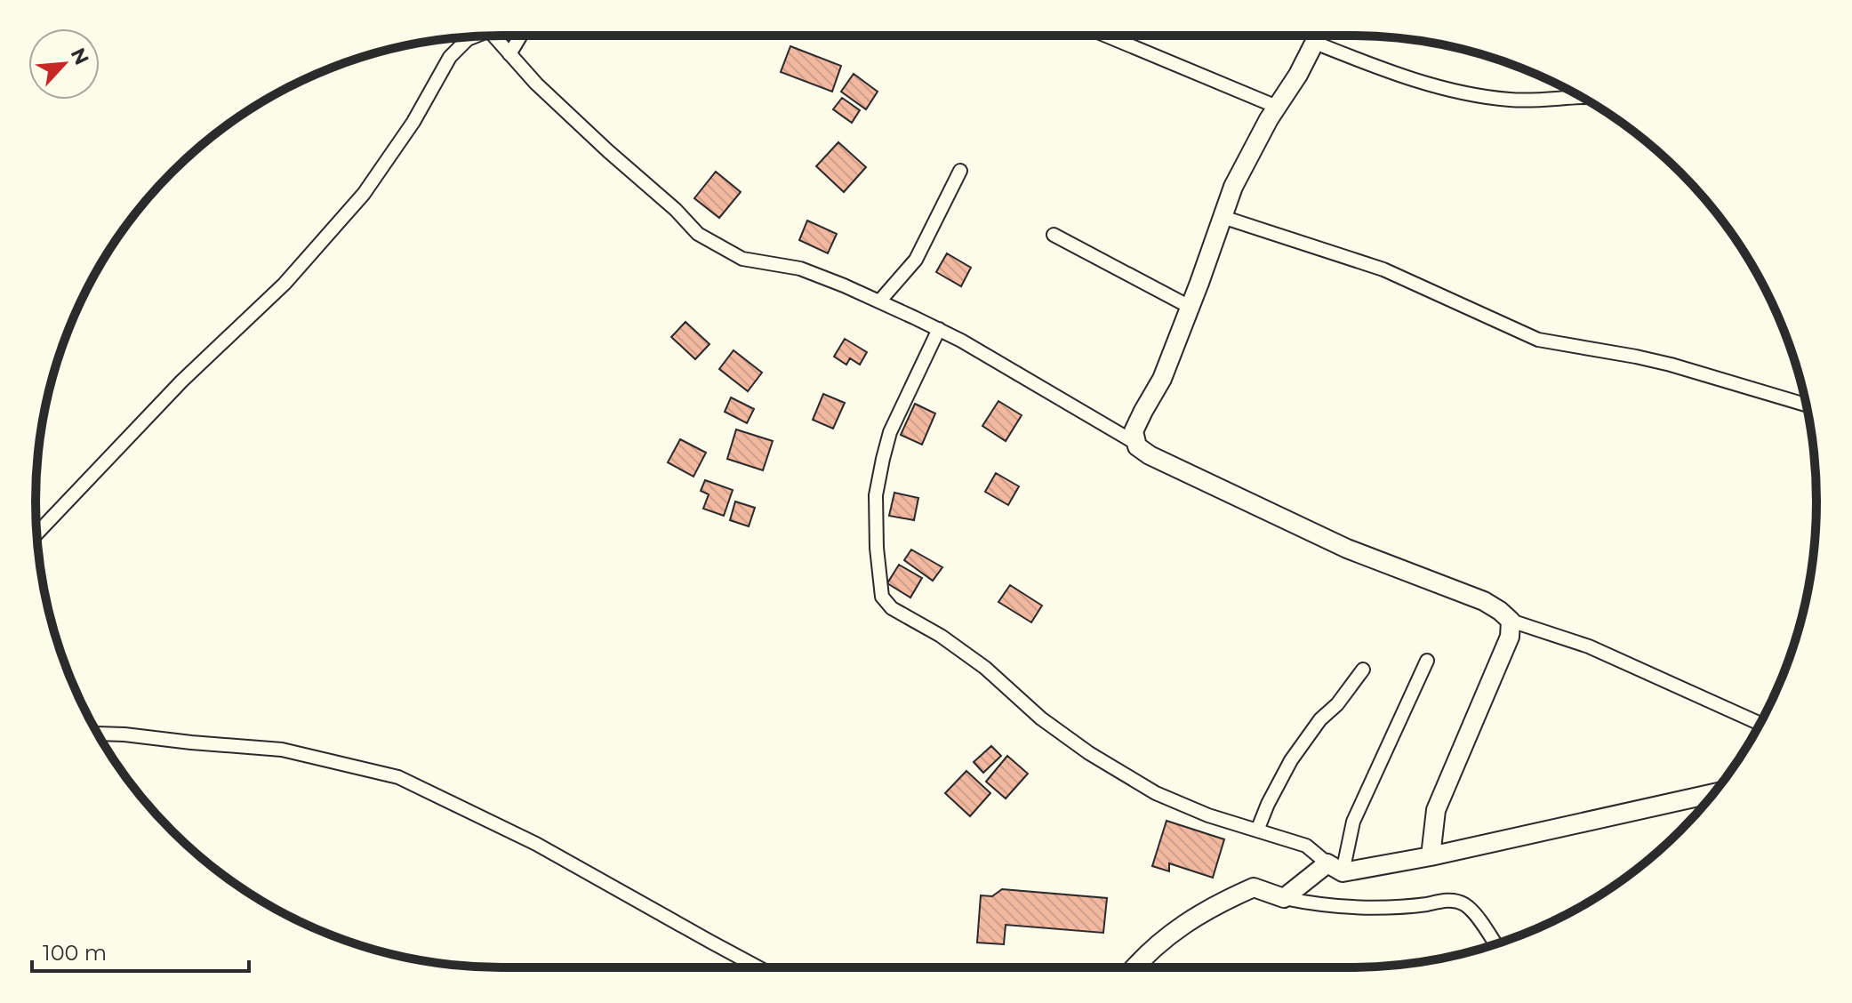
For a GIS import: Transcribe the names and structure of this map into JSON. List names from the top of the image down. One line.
{"scale_bar":"100 m","north":"top right"}
